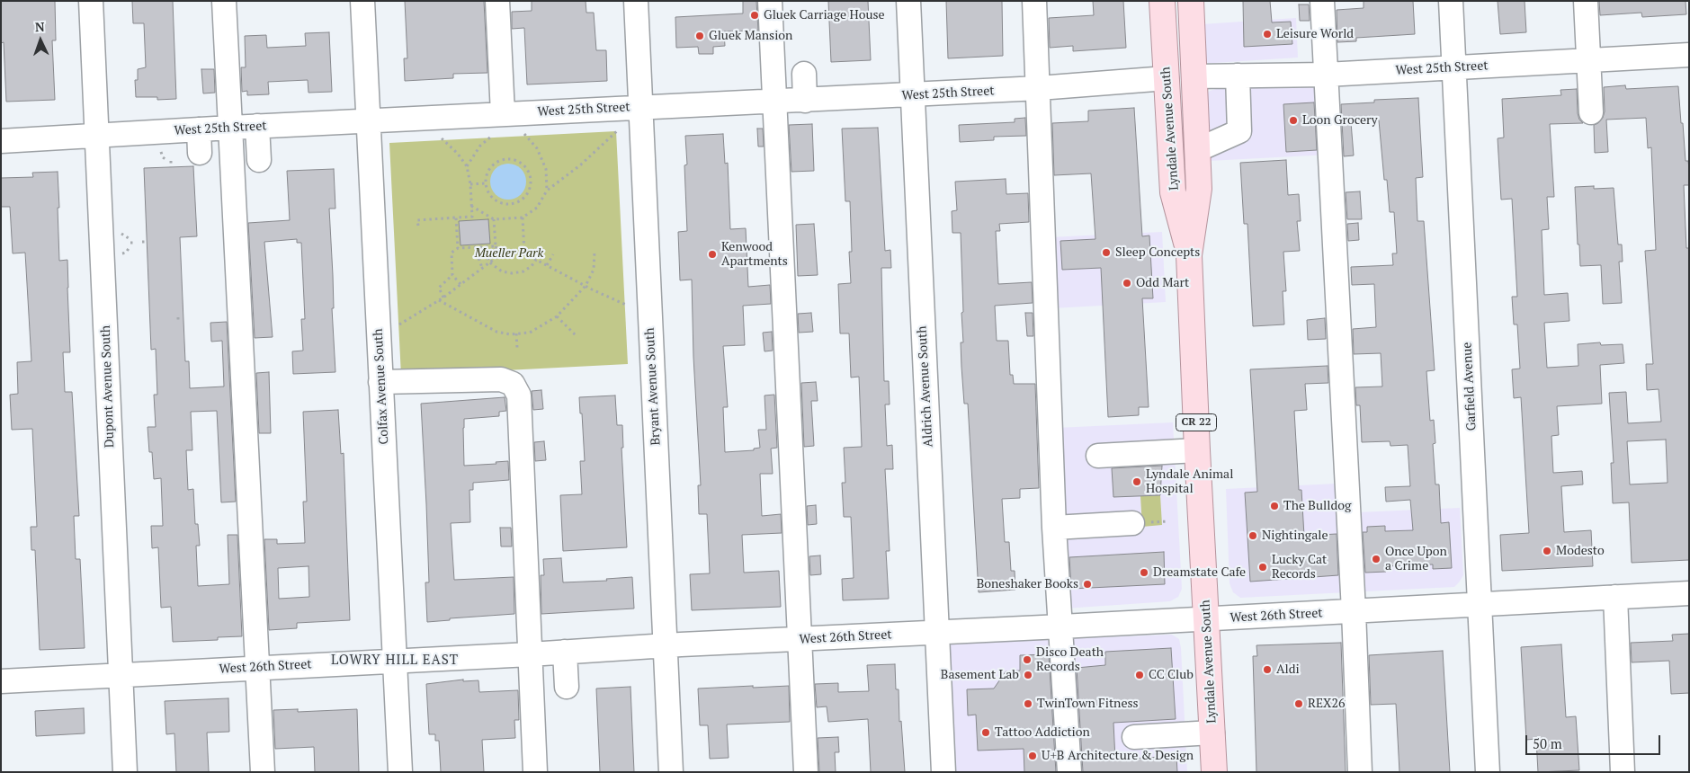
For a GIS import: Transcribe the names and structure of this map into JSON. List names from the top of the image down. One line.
{"streets":{"main road":["Lyndale Avenue South","CR 22"],"street":["West 25th Street","Dupont Avenue South","Colfax Avenue South","Bryant Avenue South","Aldrich Avenue South","Garfield Avenue","West 26th Street"]},"crossings":[["West 25th Street","Lyndale Avenue South"],["West 25th Street","Dupont Avenue South"],["West 25th Street","Colfax Avenue South"],["West 25th Street","Bryant Avenue South"],["West 25th Street","Aldrich Avenue South"],["West 25th Street","Garfield Avenue"],["Lyndale Avenue South","West 26th Street"],["Dupont Avenue South","West 26th Street"],["Colfax Avenue South","West 26th Street"],["Bryant Avenue South","West 26th Street"],["Aldrich Avenue South","West 26th Street"],["Garfield Avenue","West 26th Street"]],"districts":["LOWRY HILL EAST"],"parks":["Mueller Park"],"places":["Gluek Carriage House","Leisure World","Gluek Mansion","Loon Grocery","Sleep Concepts","Kenwood Apartments","Odd Mart","Lyndale Animal Hospital","The Bulldog","Nightingale","Modesto","Once Upon a Crime","Lucky Cat Records","Dreamstate Cafe","Boneshaker Books","Disco Death Records","Aldi","Basement Lab","CC Club","TwinTown Fitness","REX26","Tattoo Addiction","U+B Architecture & Design"],"scale_bar":"50 m","north":"top"}
